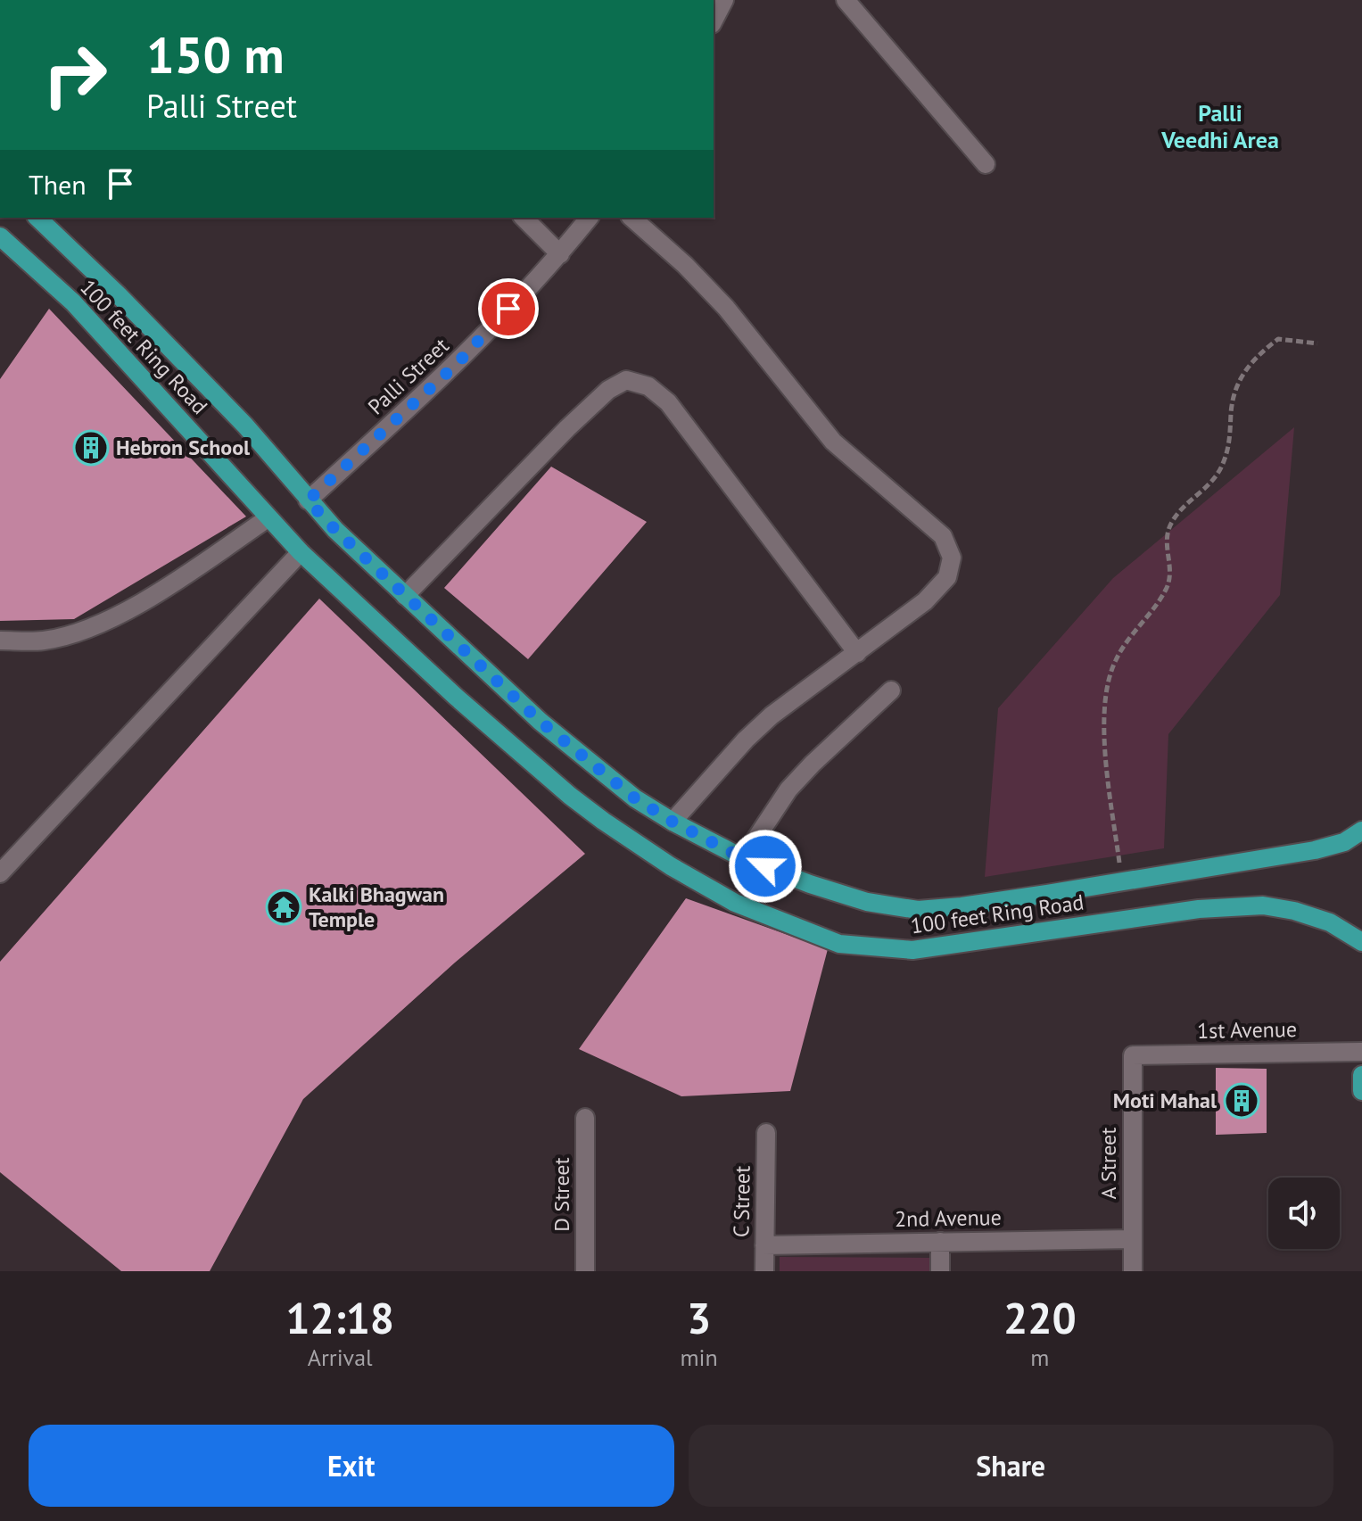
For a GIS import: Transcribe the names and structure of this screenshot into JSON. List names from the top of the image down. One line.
{"streets":{"main road":["100 feet Ring Road"],"street":["Palli Street","1st Avenue","A Street","D Street","C Street","2nd Avenue"]},"crossings":[["100 feet Ring Road","Palli Street"],["1st Avenue","A Street"],["A Street","2nd Avenue"],["C Street","2nd Avenue"]],"districts":["Palli Veedhi Area"],"places":{"building":["Hebron School","Moti Mahal"],"temple":["Kalki Bhagwan Temple"]},"page":{"turn":["150 m","Palli Street"],"then":"Then","eta":["12:18","Arrival","3","min","220","m"],"buttons":["Exit","Share"]}}
